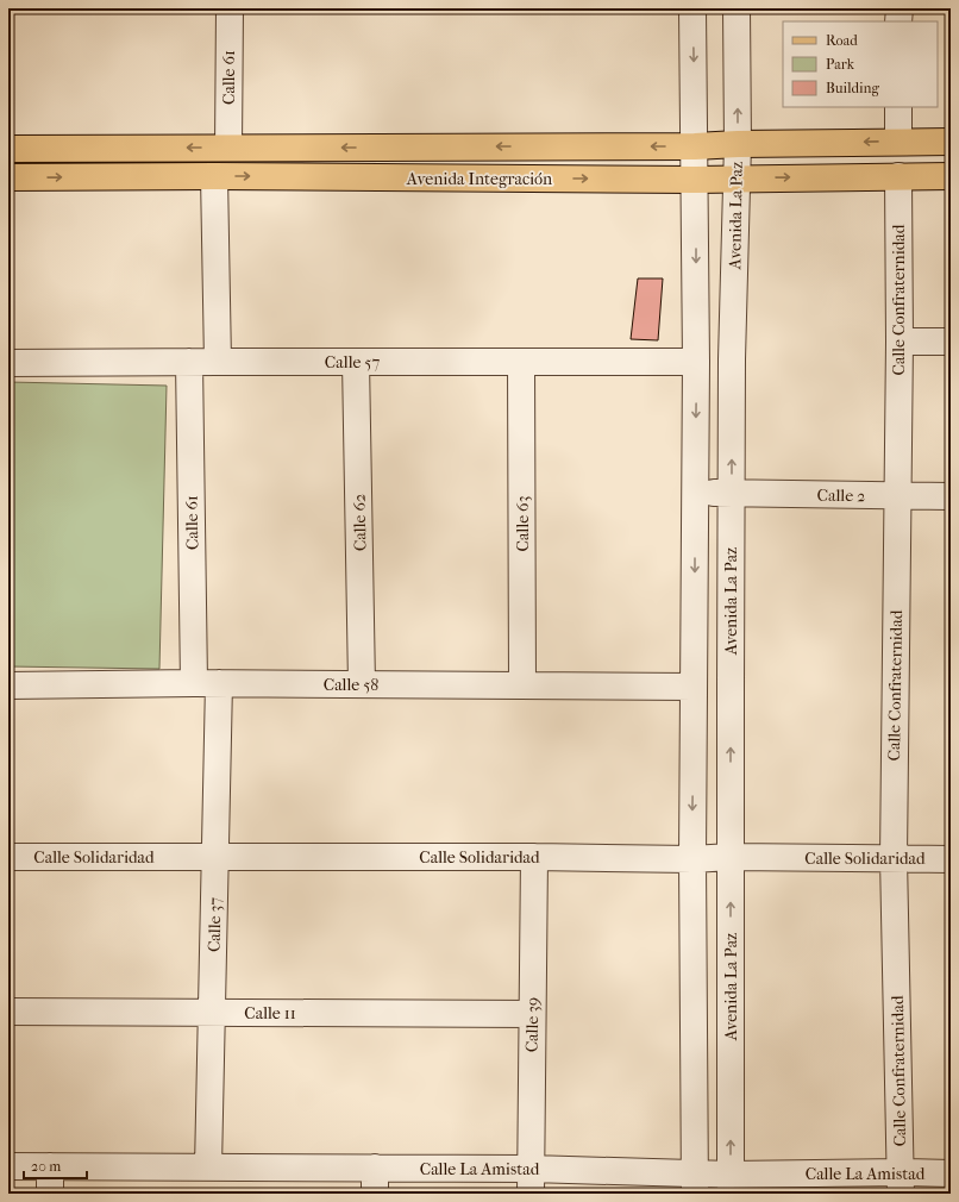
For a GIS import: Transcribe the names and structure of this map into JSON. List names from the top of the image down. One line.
{"streets":{"main road":["Avenida Integración"],"street":["Calle 61","Avenida La Paz","Calle Confraternidad","Calle 57","Calle 2","Calle 62","Calle 63","Calle 58","Calle Solidaridad","Calle 37","Calle 11","Calle 39","Calle La Amistad"]},"crossings":[["Calle 61","Calle 57"],["Calle 61","Calle 58"],["Calle 61","Calle 37"],["Avenida Integración","Avenida La Paz"],["Avenida Integración","Calle Confraternidad"],["Avenida La Paz","Calle 2"],["Avenida La Paz","Calle Solidaridad"],["Avenida La Paz","Calle La Amistad"],["Calle Confraternidad","Calle 2"],["Calle Confraternidad","Calle Solidaridad"],["Calle Confraternidad","Calle La Amistad"],["Calle 57","Calle 62"],["Calle 57","Calle 63"],["Calle 62","Calle 58"],["Calle 63","Calle 58"],["Calle 58","Calle 37"],["Calle Solidaridad","Calle 37"],["Calle Solidaridad","Calle 39"],["Calle 37","Calle 11"],["Calle 37","Calle La Amistad"],["Calle 11","Calle 39"],["Calle 39","Calle La Amistad"]],"legend":["Road","Park","Building"],"scale_bar":"20 m"}
